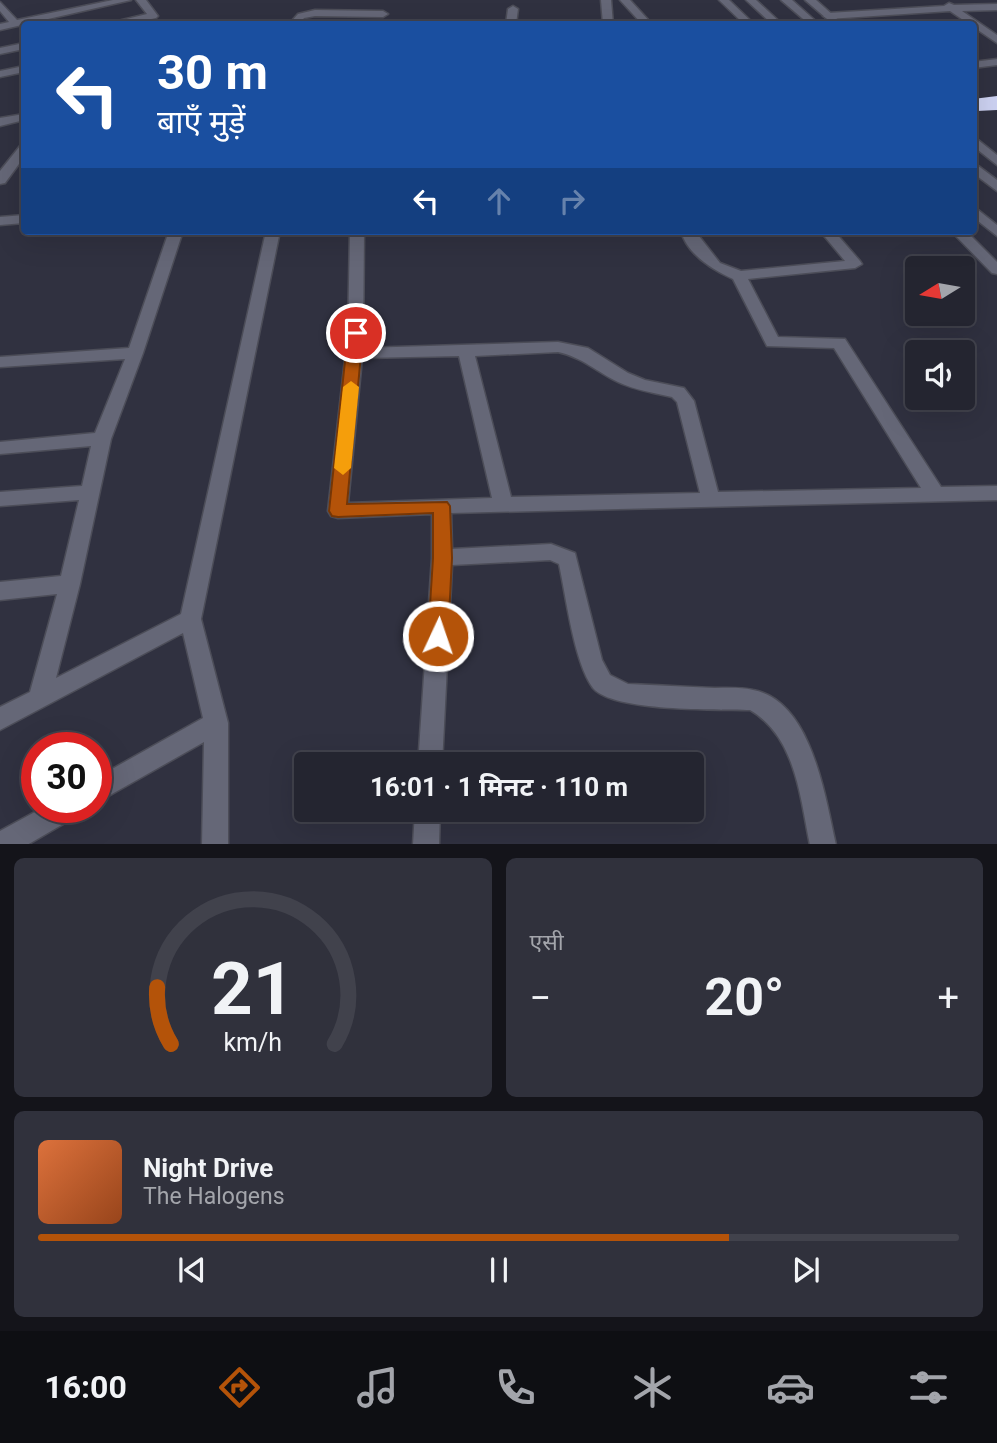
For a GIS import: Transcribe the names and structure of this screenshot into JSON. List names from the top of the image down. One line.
{"north":"left","page":{"turn":["30 m","बाएँ मुड़ें"],"limit":"30","trip":"16:01 · 1 मिनट · 110 m","tile":"एसी","heat":["−","20°","+"],"song":["Night Drive","The Halogens"],"tabs":"16:00","gauge":["21","km/h"]}}
